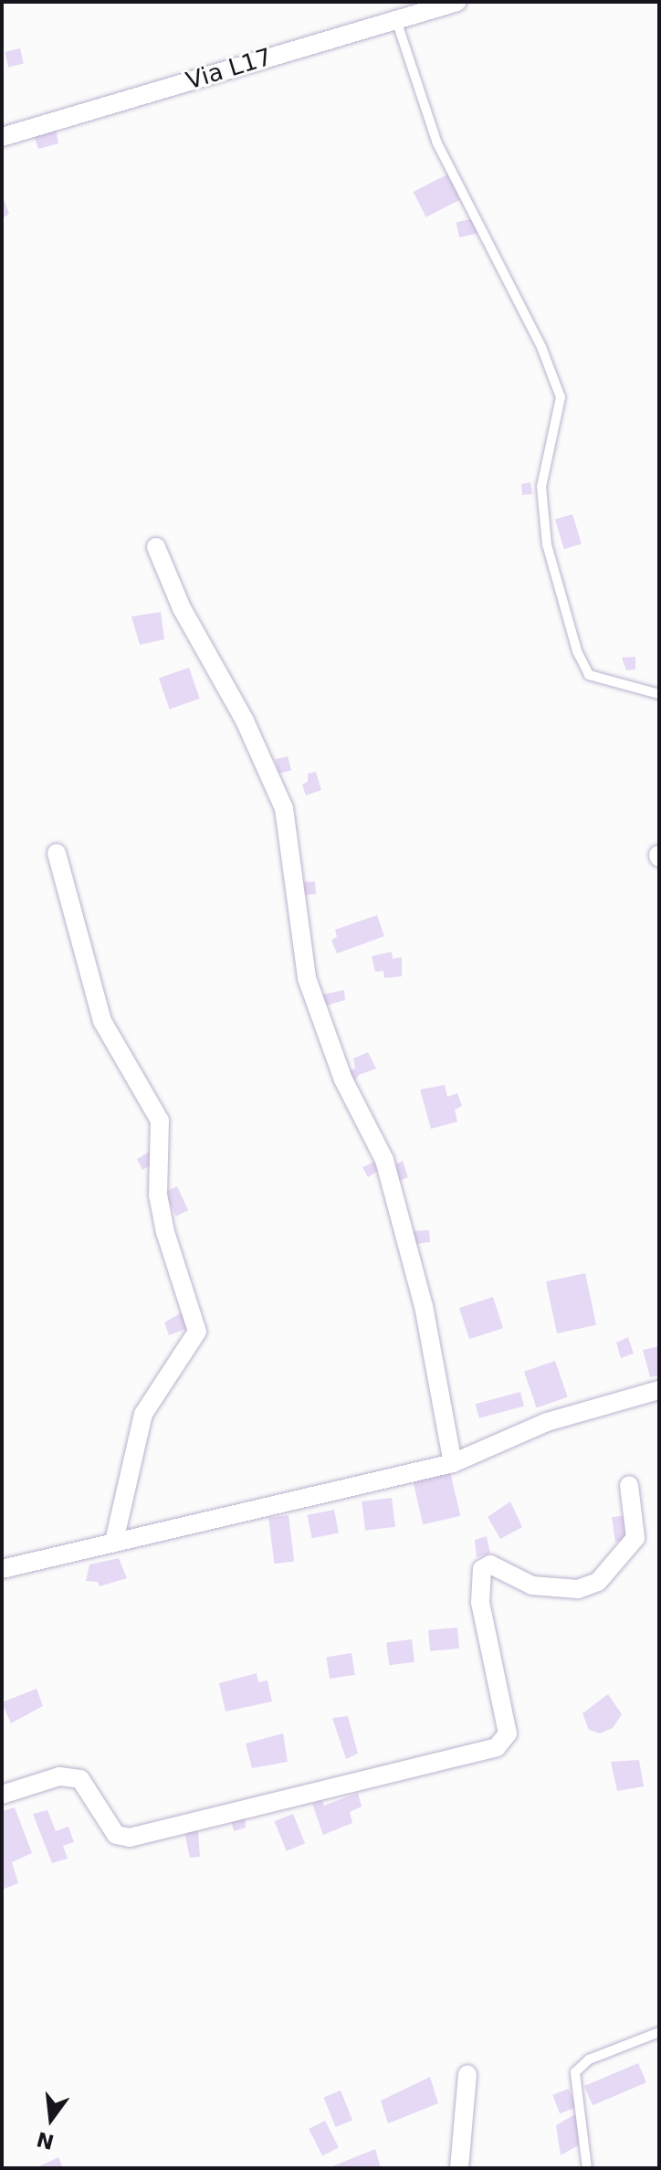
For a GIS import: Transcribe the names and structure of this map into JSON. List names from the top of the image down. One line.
{"streets":{"street":["Via L17"]},"north":"bottom"}
